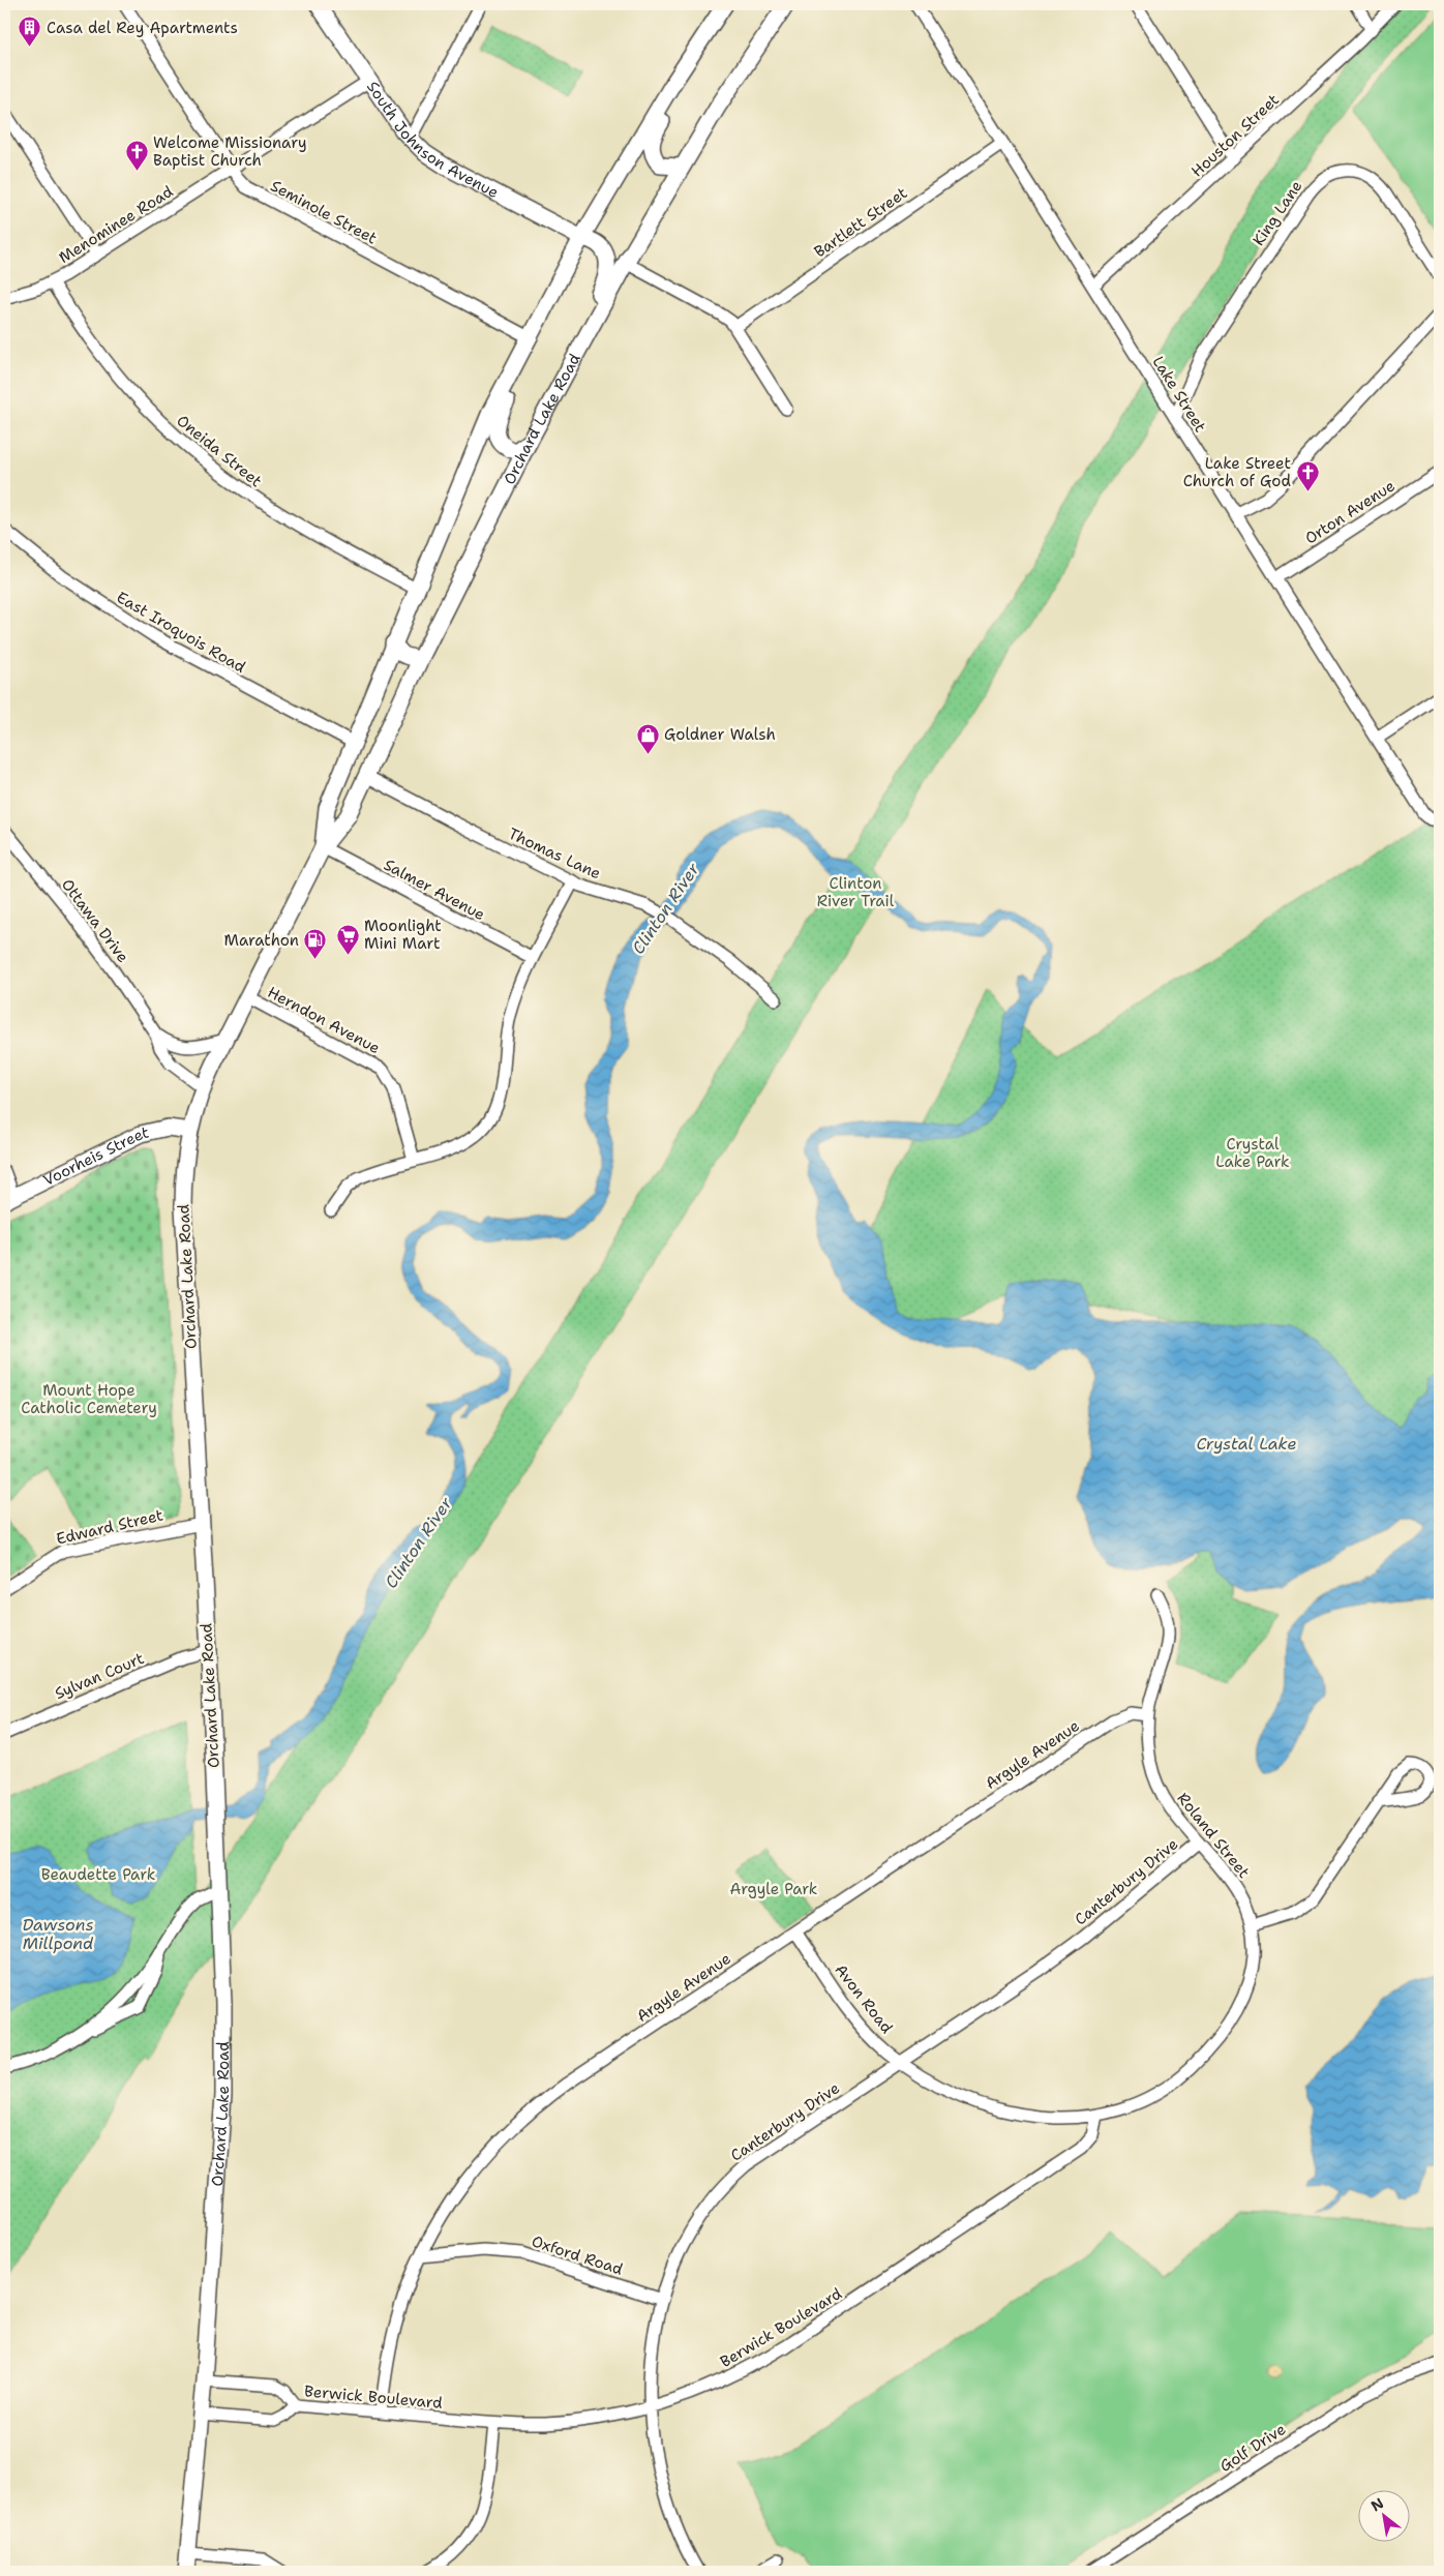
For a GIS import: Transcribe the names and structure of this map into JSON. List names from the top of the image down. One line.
{"streets":{"main road":["South Johnson Avenue","Orchard Lake Road","Voorheis Street"],"street":["Houston Street","Seminole Street","King Lane","Bartlett Street","Menominee Road","Lake Street","Oneida Street","Orton Avenue","East Iroquois Road","Thomas Lane","Salmer Avenue","Ottawa Drive","Herndon Avenue","Edward Street","Sylvan Court","Argyle Avenue","Roland Street","Canterbury Drive","Avon Road","Oxford Road","Berwick Boulevard","Golf Drive"]},"crossings":[["Houston Street","Lake Street"],["South Johnson Avenue","Menominee Road"],["South Johnson Avenue","Orchard Lake Road"],["Seminole Street","Menominee Road"],["Seminole Street","Orchard Lake Road"],["King Lane","Lake Street"],["Bartlett Street","Lake Street"],["Menominee Road","Oneida Street"],["Lake Street","Orton Avenue"],["Orchard Lake Road","Oneida Street"],["Orchard Lake Road","East Iroquois Road"],["Orchard Lake Road","Thomas Lane"],["Orchard Lake Road","Salmer Avenue"],["Orchard Lake Road","Ottawa Drive"],["Orchard Lake Road","Herndon Avenue"],["Orchard Lake Road","Voorheis Street"],["Orchard Lake Road","Edward Street"],["Orchard Lake Road","Sylvan Court"],["Orchard Lake Road","Berwick Boulevard"],["Argyle Avenue","Roland Street"],["Argyle Avenue","Avon Road"],["Argyle Avenue","Oxford Road"],["Argyle Avenue","Berwick Boulevard"],["Roland Street","Canterbury Drive"],["Roland Street","Avon Road"],["Roland Street","Berwick Boulevard"],["Canterbury Drive","Avon Road"],["Canterbury Drive","Oxford Road"],["Canterbury Drive","Berwick Boulevard"],["Avon Road","Berwick Boulevard"]],"water":["Clinton River","Crystal Lake","Dawsons Millpond"],"parks":["Clinton River Trail","Crystal Lake Park","Mount Hope Catholic Cemetery","Beaudette Park","Argyle Park"],"places":{"building":["Casa del Rey Apartments"],"church":["Welcome Missionary Baptist Church","Lake Street Church of God"],"shop":["Goldner Walsh"],"supermarket":["Moonlight Mini Mart"],"fuel station":["Marathon"]},"north":"top left"}
